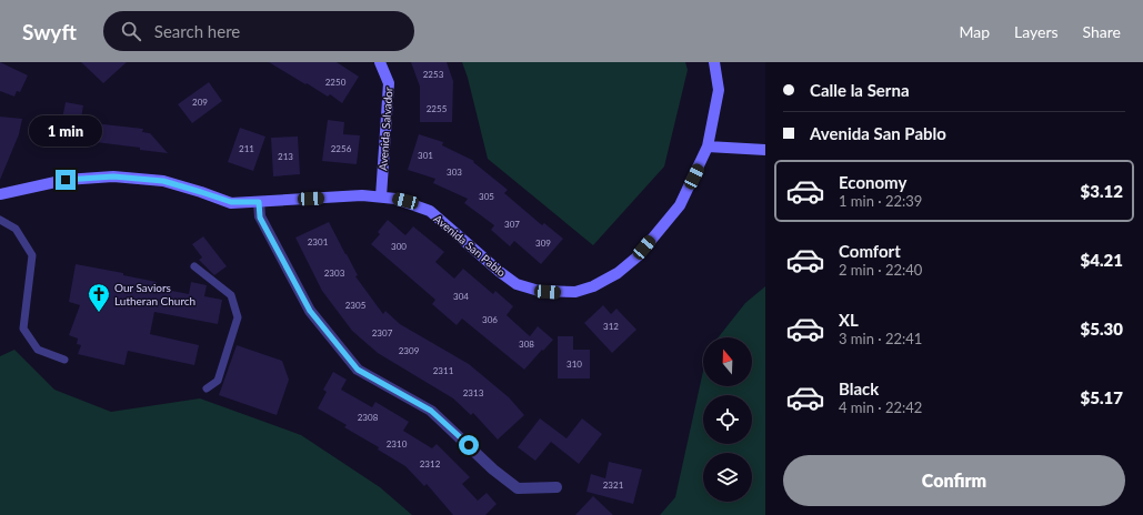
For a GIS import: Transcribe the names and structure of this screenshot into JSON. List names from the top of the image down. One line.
{"streets":{"street":["Avenida Salvador","Avenida San Pablo"]},"crossings":[["Avenida Salvador","Avenida San Pablo"]],"places":{"church":["Our Saviors Lutheran Church"]},"house_numbers":["2253","2250","209","2255","211","2256","301","213","303","305","307","2301","309","300","2303","304","2305","306","312","2307","308","2309","310","2311","2313","2308","2310","2312","2321"],"north":"top","page":{"header":"Swyft","search":"Search here","nav":["Map","Layers","Share"],"banner":["Calle la Serna","Avenida San Pablo"],"bubble":"1 min","list":[{"name":"Economy","note":"1 min · 22:39","value":"$3.12"},{"name":"Comfort","note":"2 min · 22:40","value":"$4.21"},{"name":"XL","note":"3 min · 22:41","value":"$5.30"},{"name":"Black","note":"4 min · 22:42","value":"$5.17"}],"buttons":"Confirm"}}
